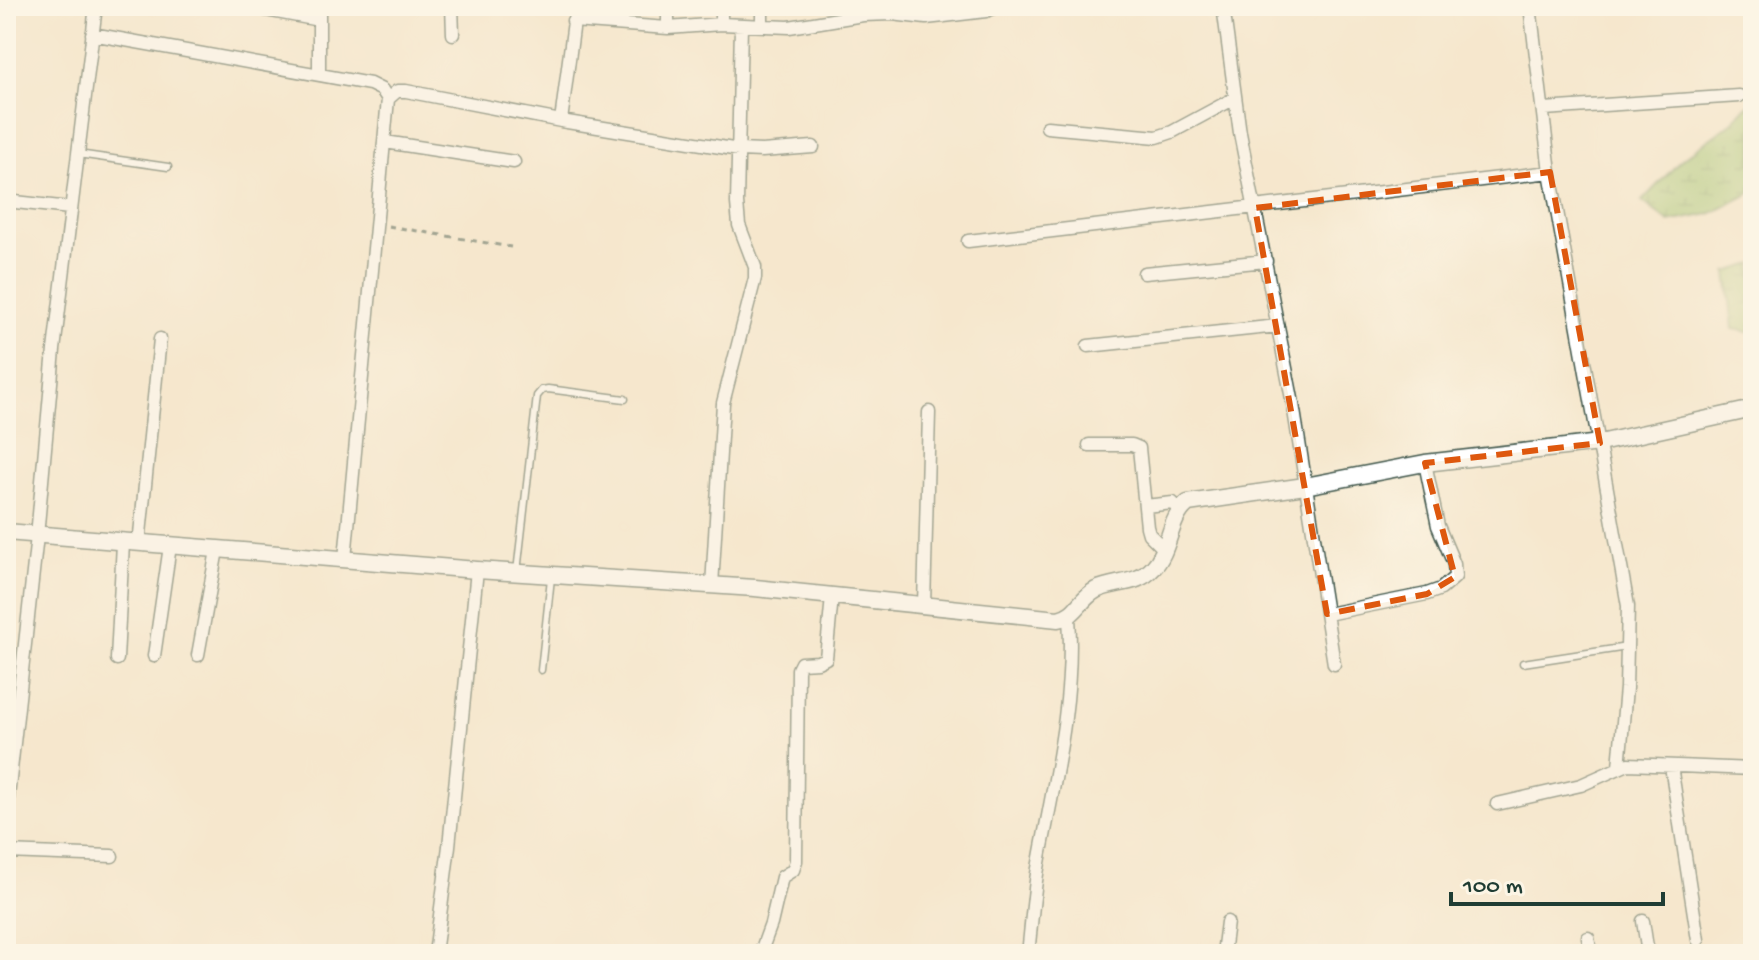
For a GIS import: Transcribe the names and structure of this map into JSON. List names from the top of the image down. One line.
{"scale_bar":"100 m"}
